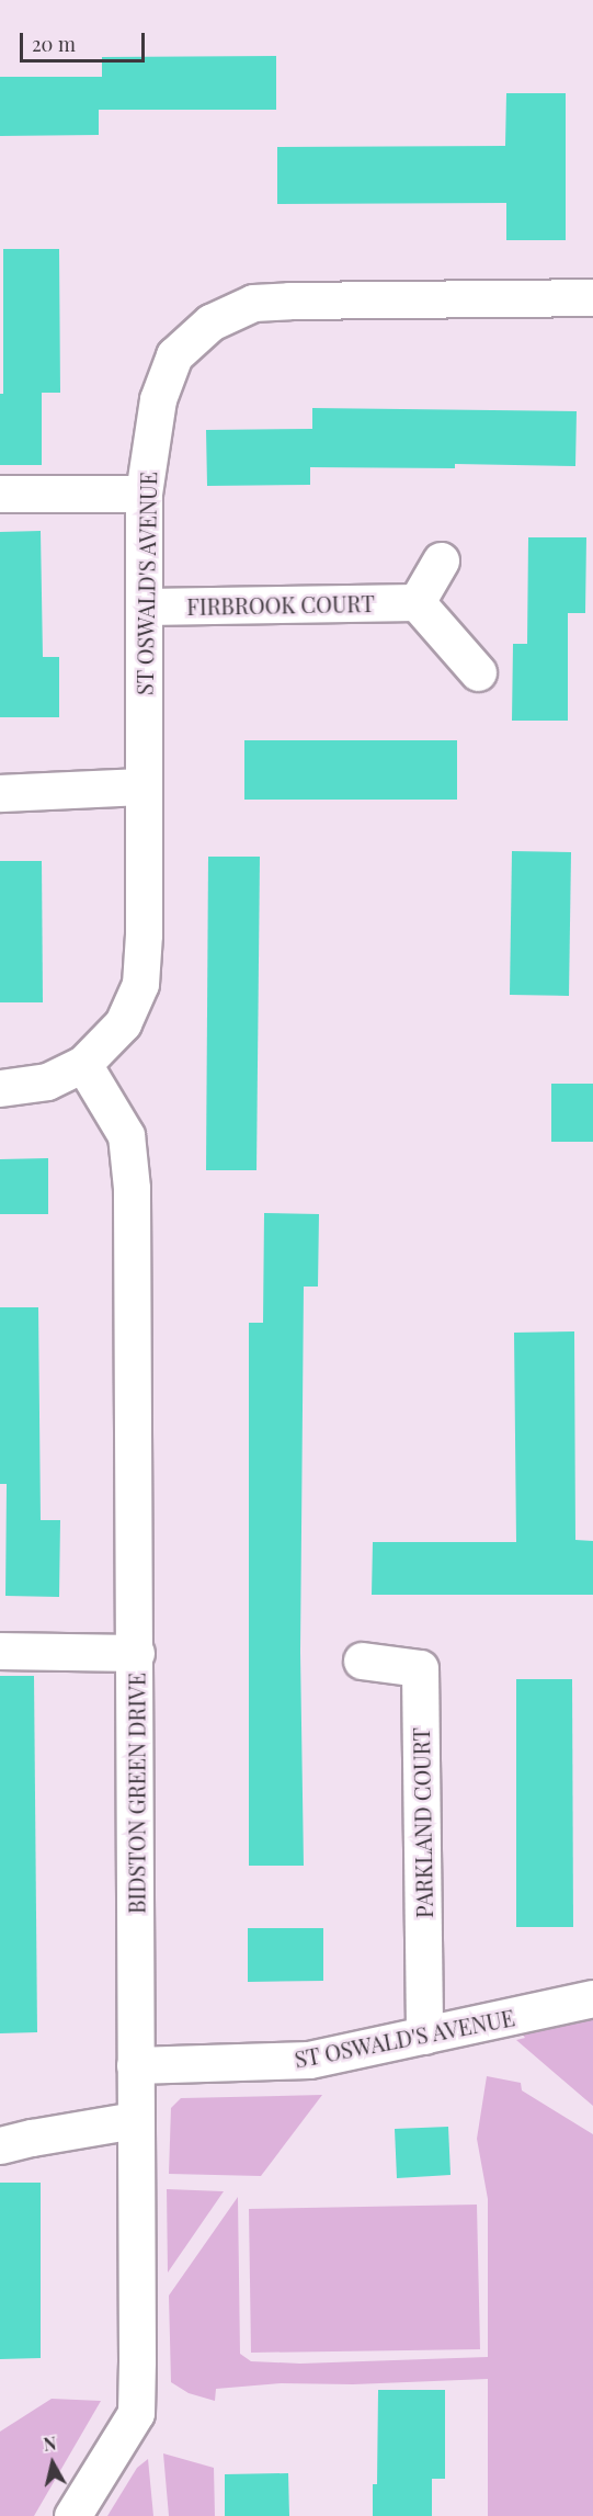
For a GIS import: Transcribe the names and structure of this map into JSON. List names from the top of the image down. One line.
{"streets":{"street":["ST OSWALD'S AVENUE","FIRBROOK COURT","BIDSTON GREEN DRIVE","PARKLAND COURT"]},"crossings":[["ST OSWALD'S AVENUE","FIRBROOK COURT"],["ST OSWALD'S AVENUE","BIDSTON GREEN DRIVE"],["ST OSWALD'S AVENUE","PARKLAND COURT"]],"scale_bar":"20 m","north":"top"}
